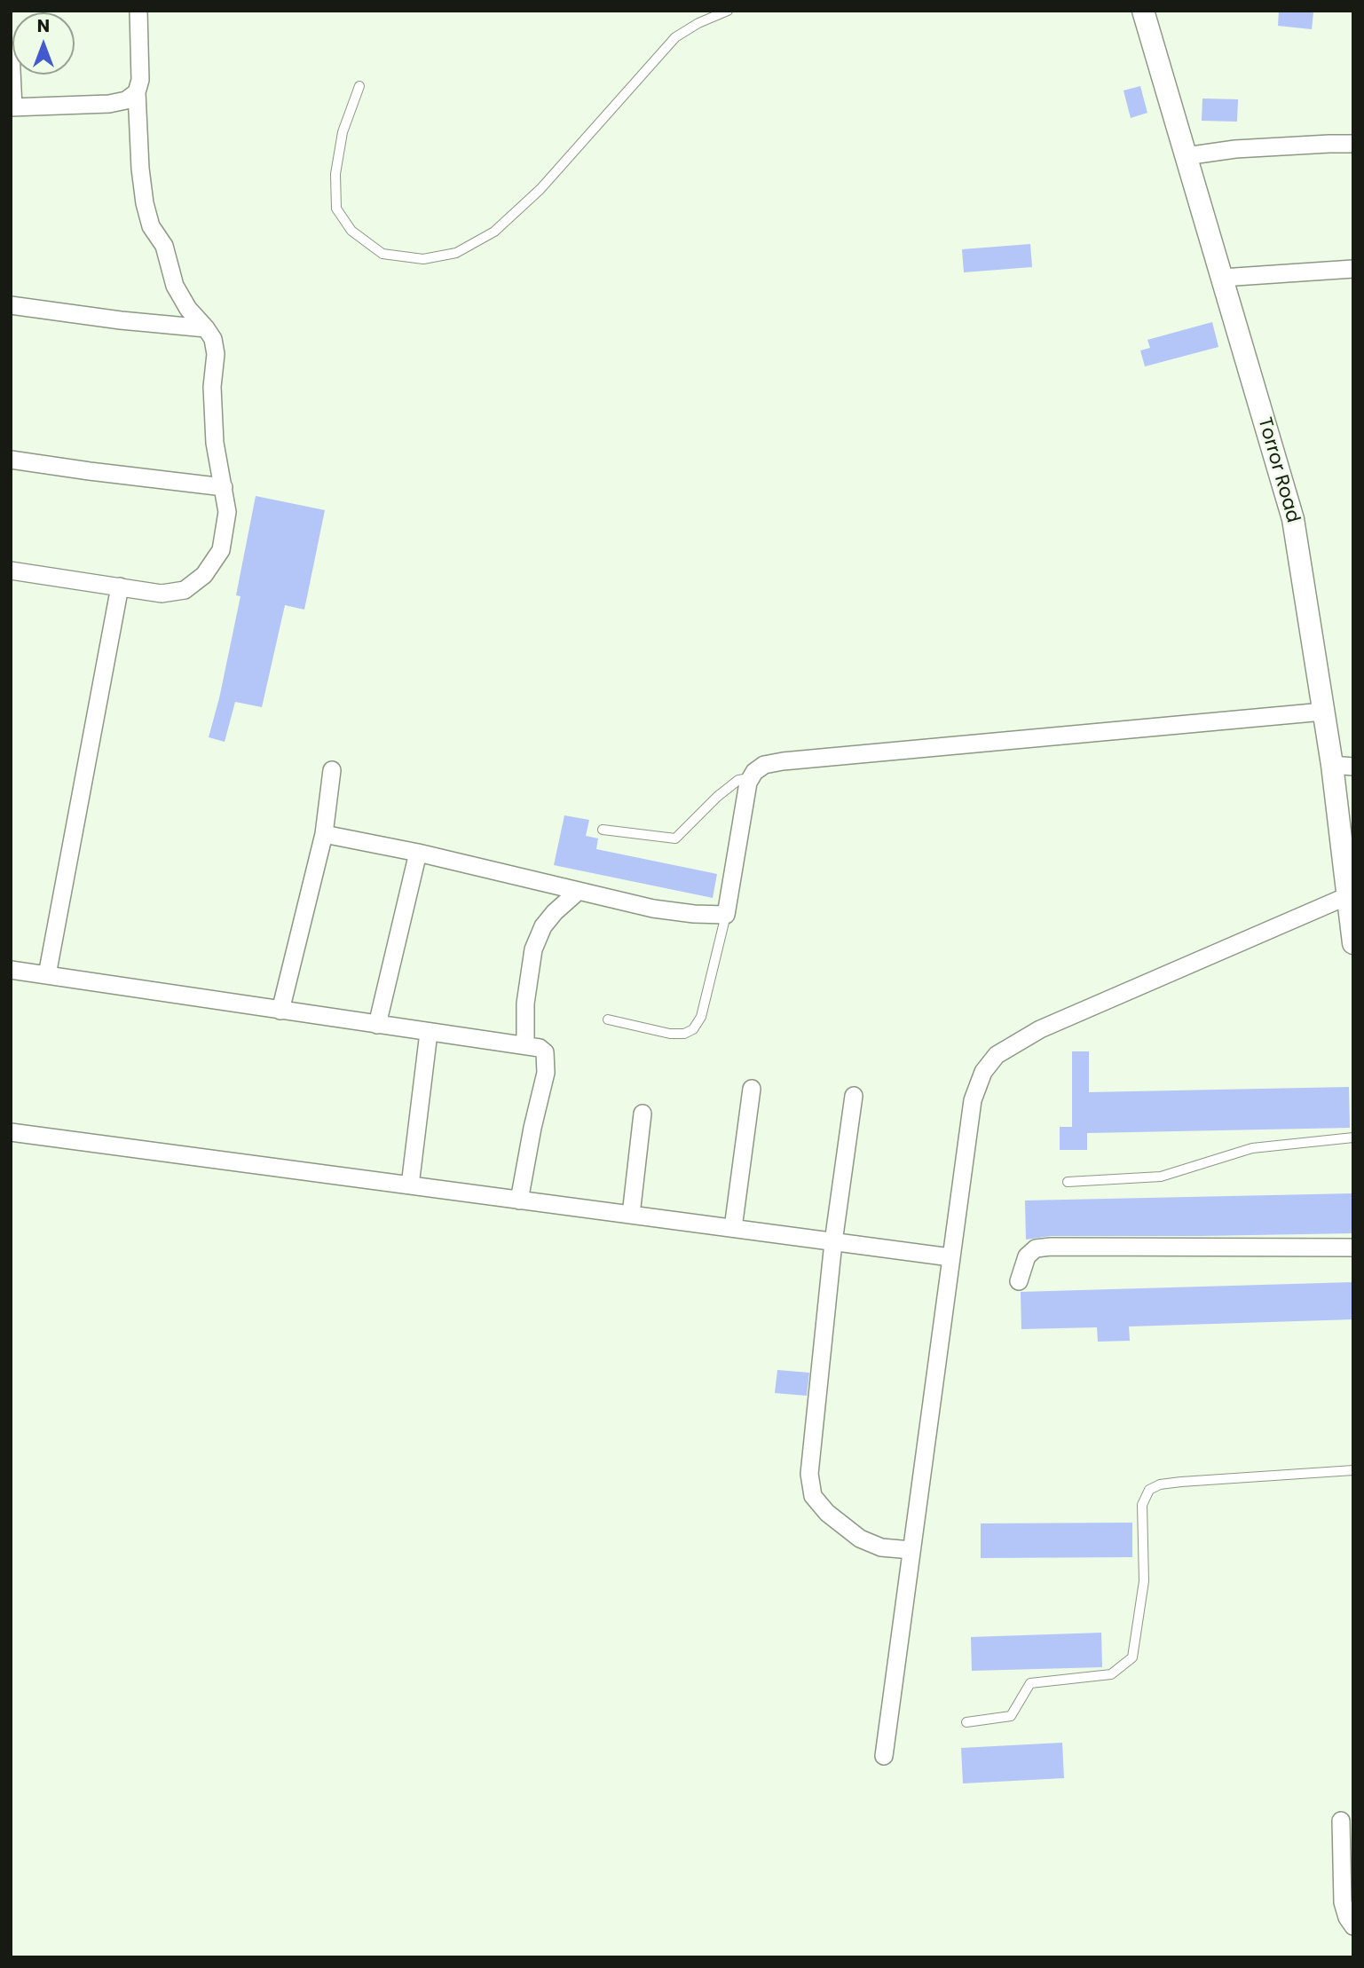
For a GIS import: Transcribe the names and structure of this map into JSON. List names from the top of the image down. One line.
{"streets":{"street":["Torror Road"]},"north":"top"}
